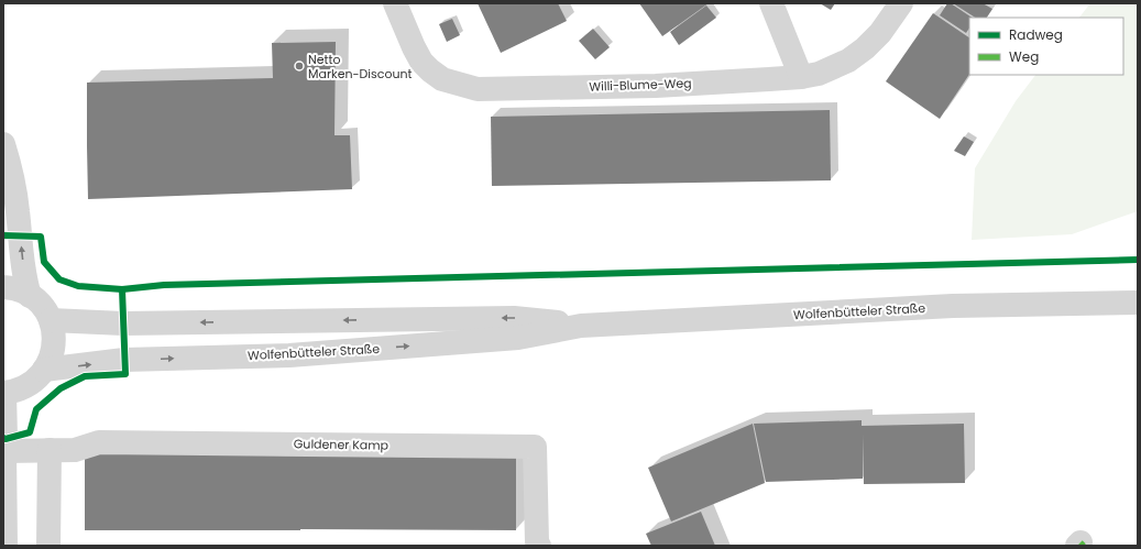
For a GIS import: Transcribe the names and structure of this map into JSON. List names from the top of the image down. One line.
{"streets":{"street":["Willi-Blume-Weg","Wolfenbütteler Straße","Guldener Kamp"]},"places":["Netto Marken-Discount"],"legend":["Radweg","Weg"]}
